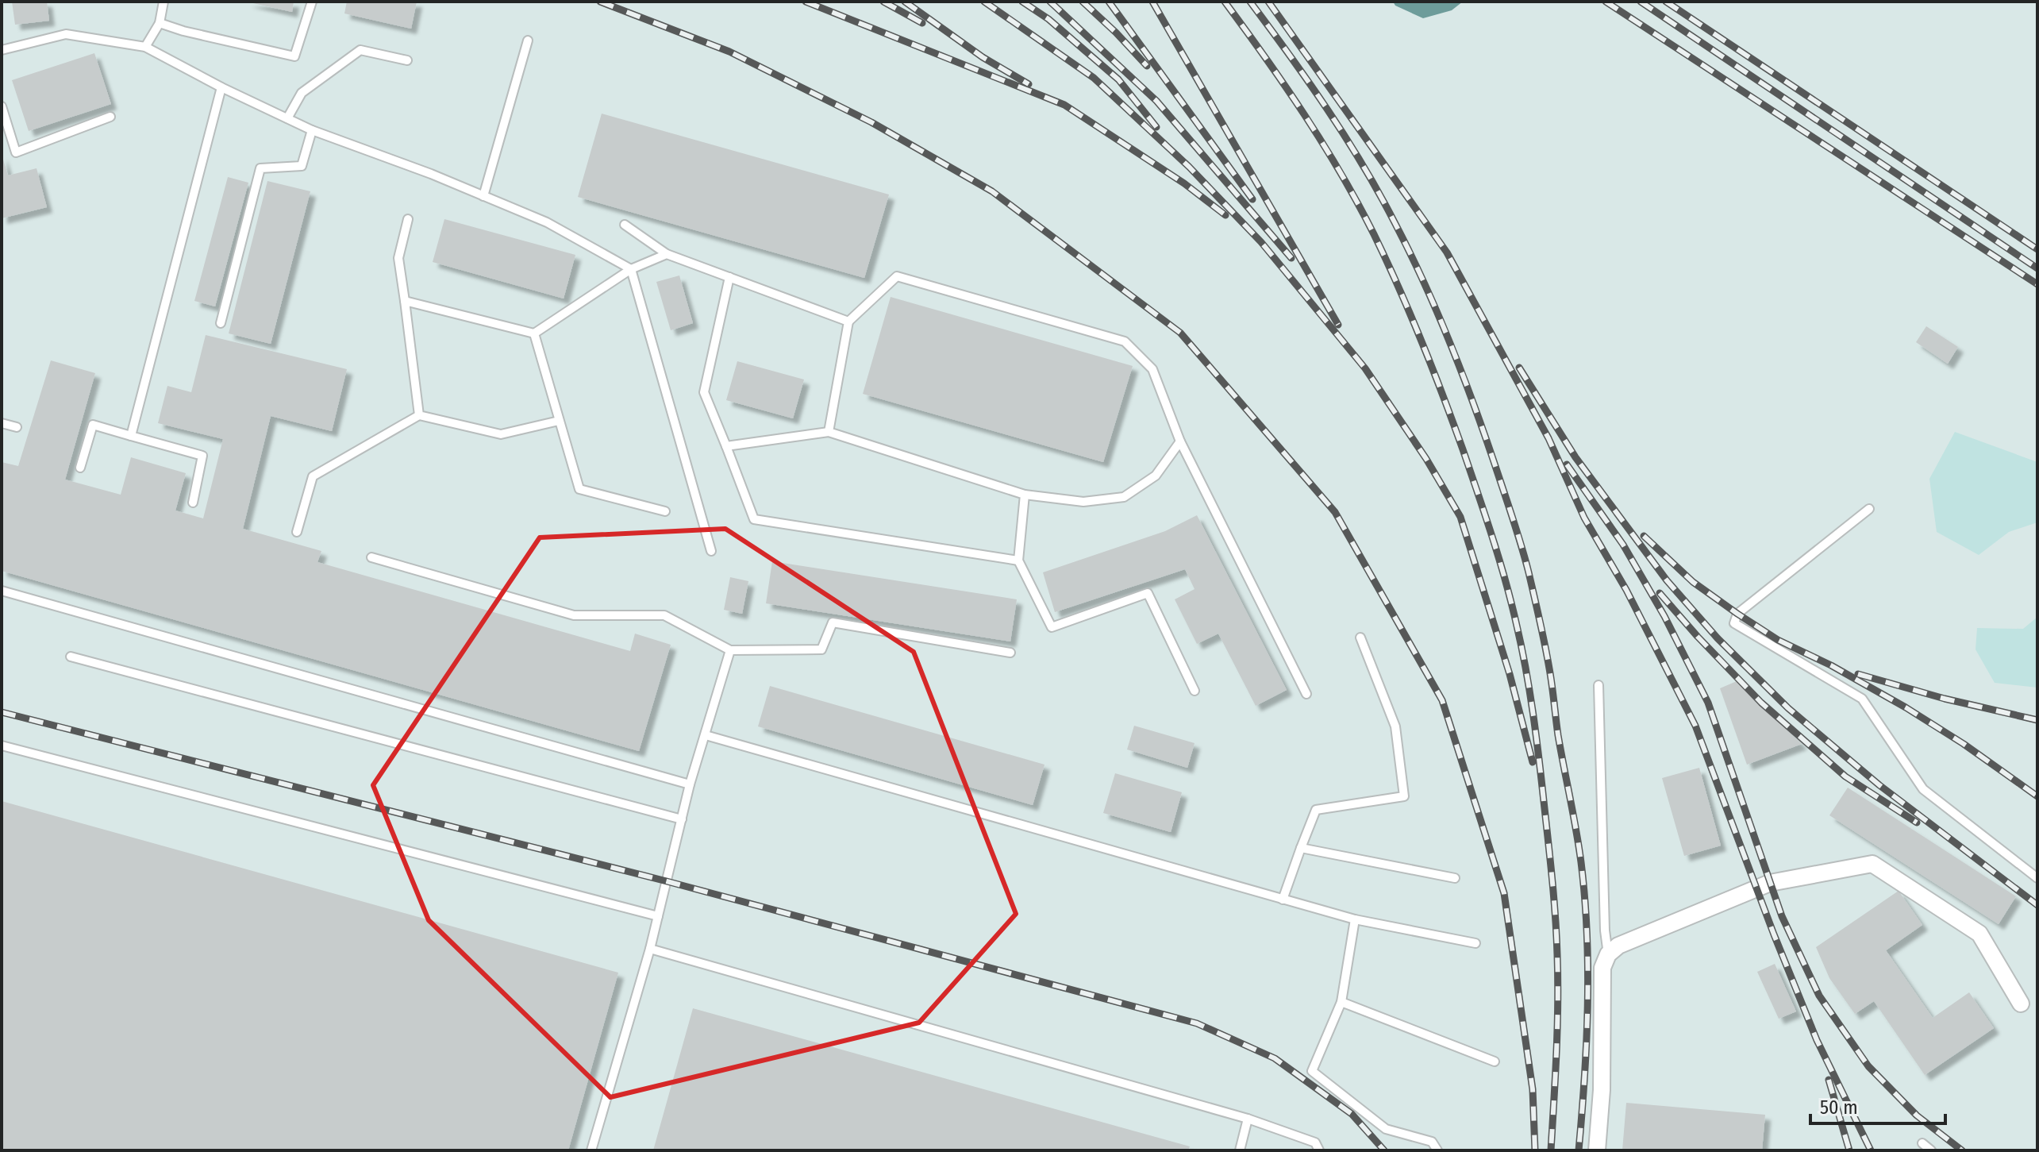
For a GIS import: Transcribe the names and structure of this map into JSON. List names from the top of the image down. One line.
{"scale_bar":"50 m"}
